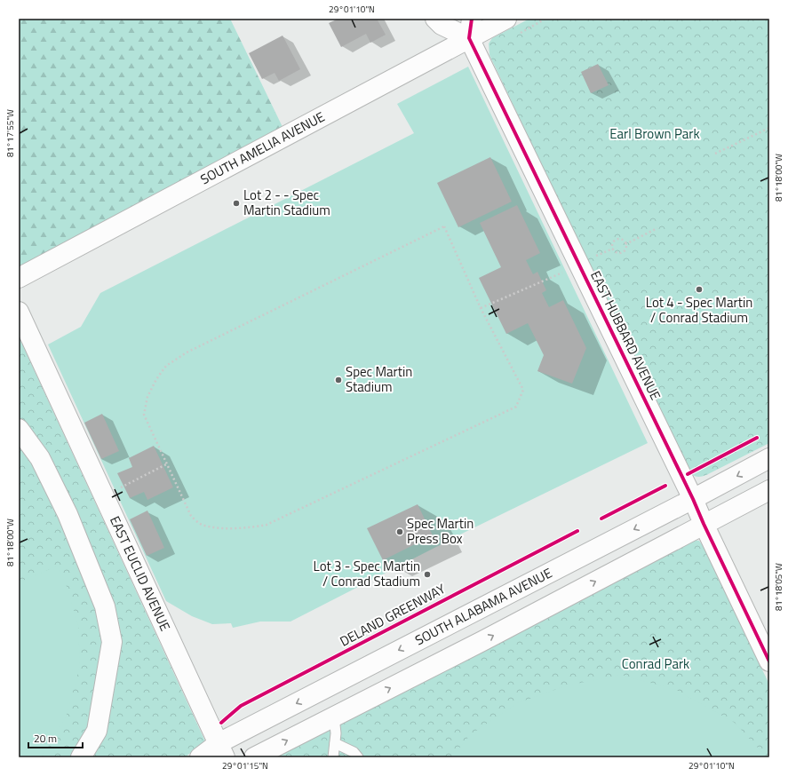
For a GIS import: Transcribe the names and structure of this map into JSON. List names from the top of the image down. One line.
{"streets":{"street":["SOUTH AMELIA AVENUE","EAST HUBBARD AVENUE","EAST EUCLID AVENUE","SOUTH ALABAMA AVENUE"],"cycle path":["DELAND GREENWAY"]},"crossings":[["SOUTH AMELIA AVENUE","EAST HUBBARD AVENUE"],["EAST HUBBARD AVENUE","SOUTH ALABAMA AVENUE"],["EAST EUCLID AVENUE","SOUTH ALABAMA AVENUE"]],"parks":["Earl Brown Park","Conrad Park"],"places":["Lot 2 - - Spec Martin Stadium","Lot 4 - Spec Martin / Conrad Stadium","Spec Martin Stadium","Spec Martin Press Box","Lot 3 - Spec Martin / Conrad Stadium"],"scale_bar":"20 m","coordinates":["29°01'10\"N","81°17'55\"W","81°18'00\"W","81°18'05\"W","29°01'15\"N"]}
